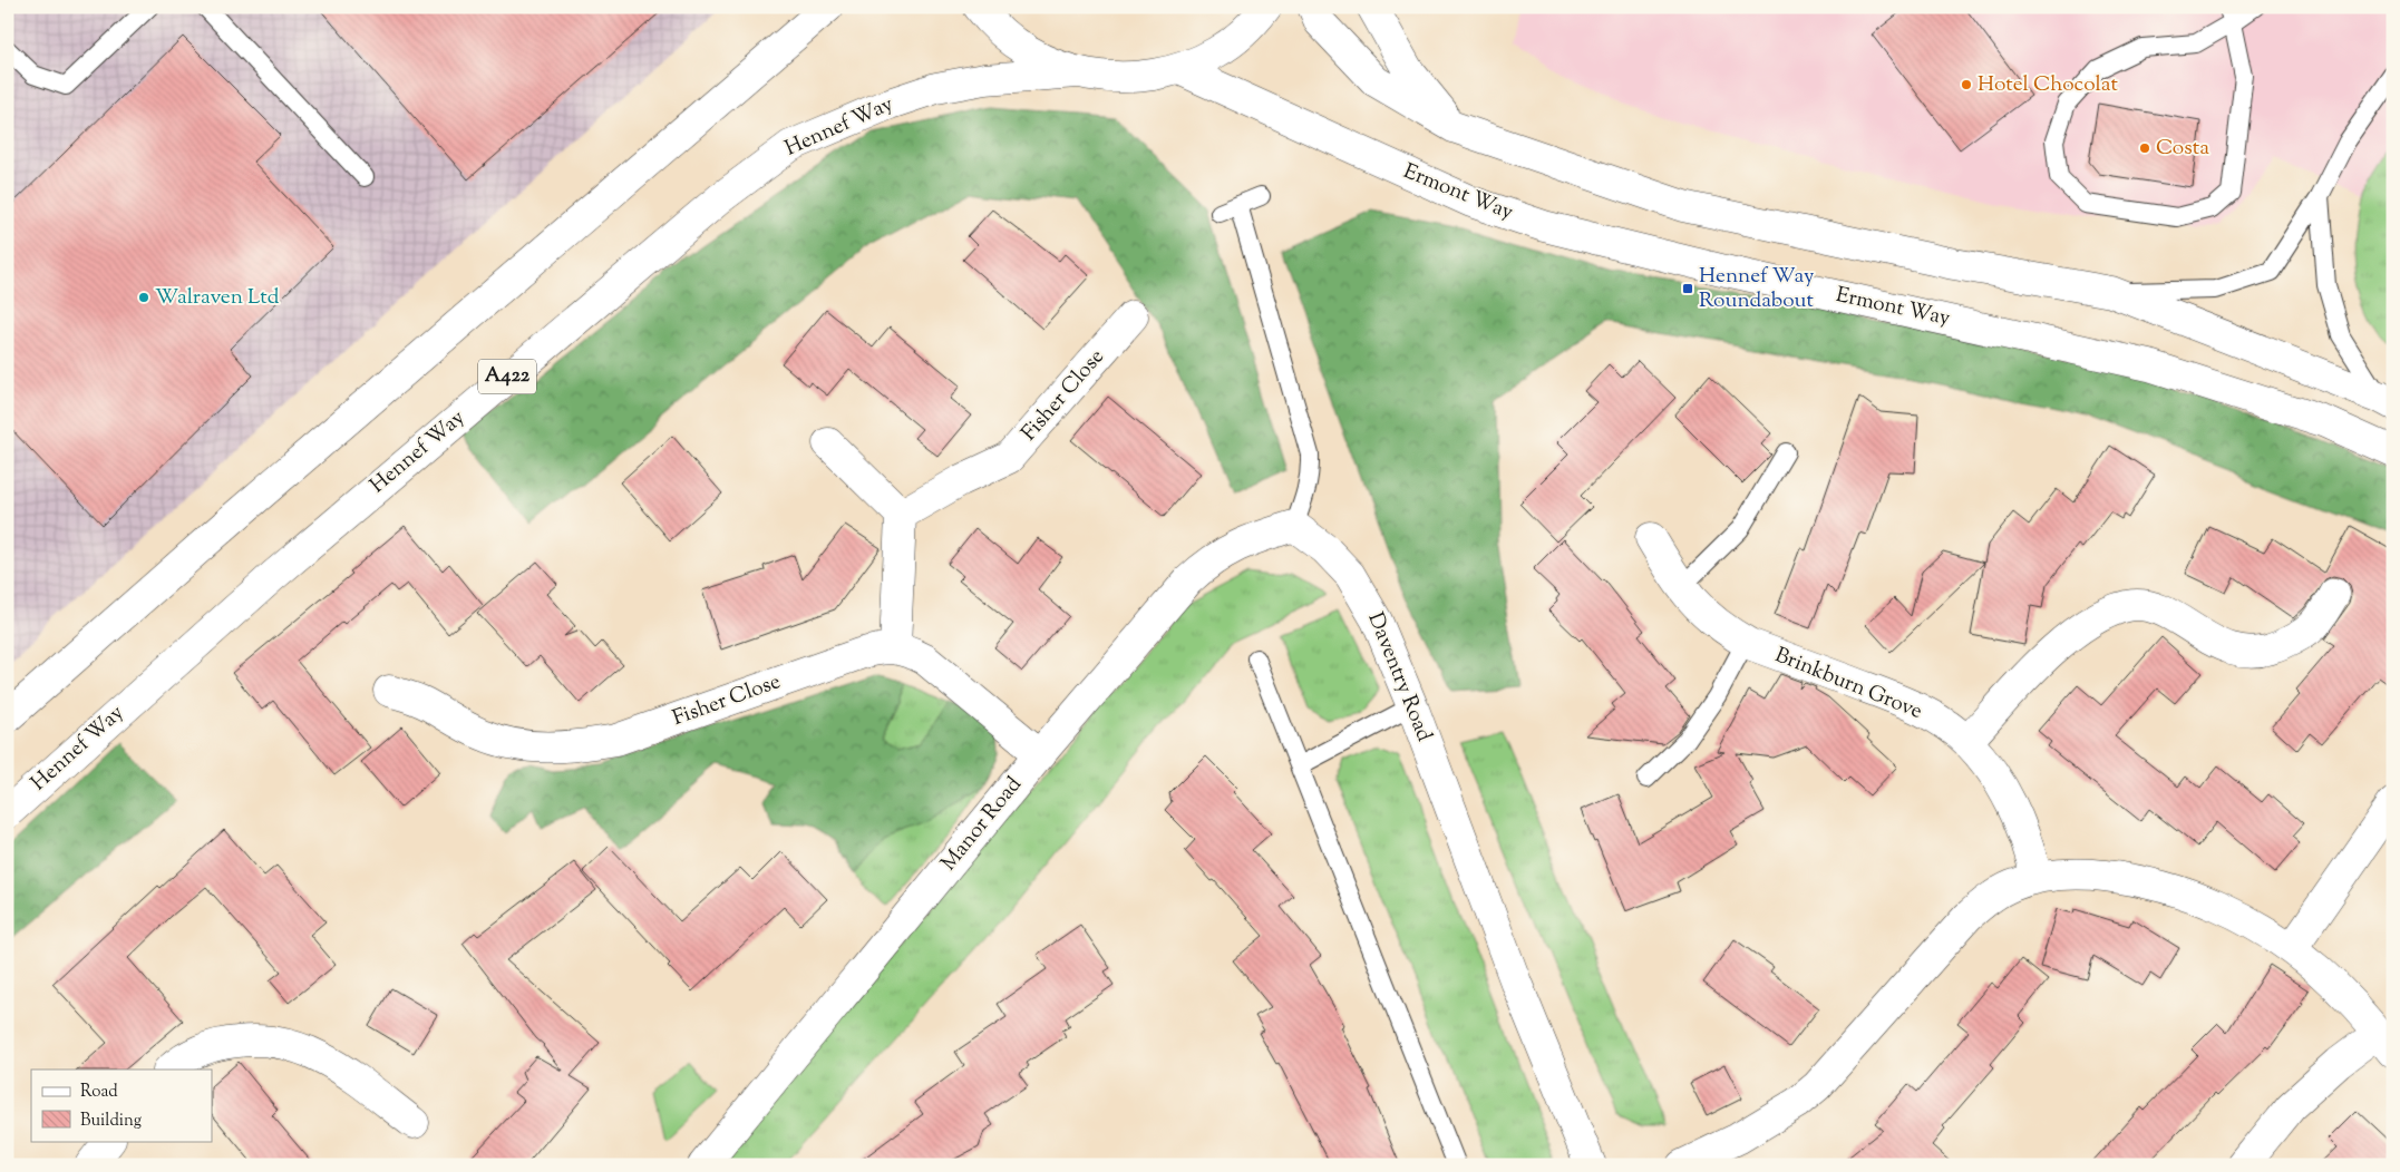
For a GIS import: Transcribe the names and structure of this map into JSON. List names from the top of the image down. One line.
{"streets":{"main road":["Hennef Way","Ermont Way","A422","Fisher Close","Daventry Road","Brinkburn Grove","Manor Road"]},"crossings":[["Fisher Close","Manor Road"],["Daventry Road","Manor Road"]],"places":{"other":["Hotel Chocolat","Costa","Walraven Ltd"],"transit":["Hennef Way Roundabout"]},"legend":["Road","Building"]}
